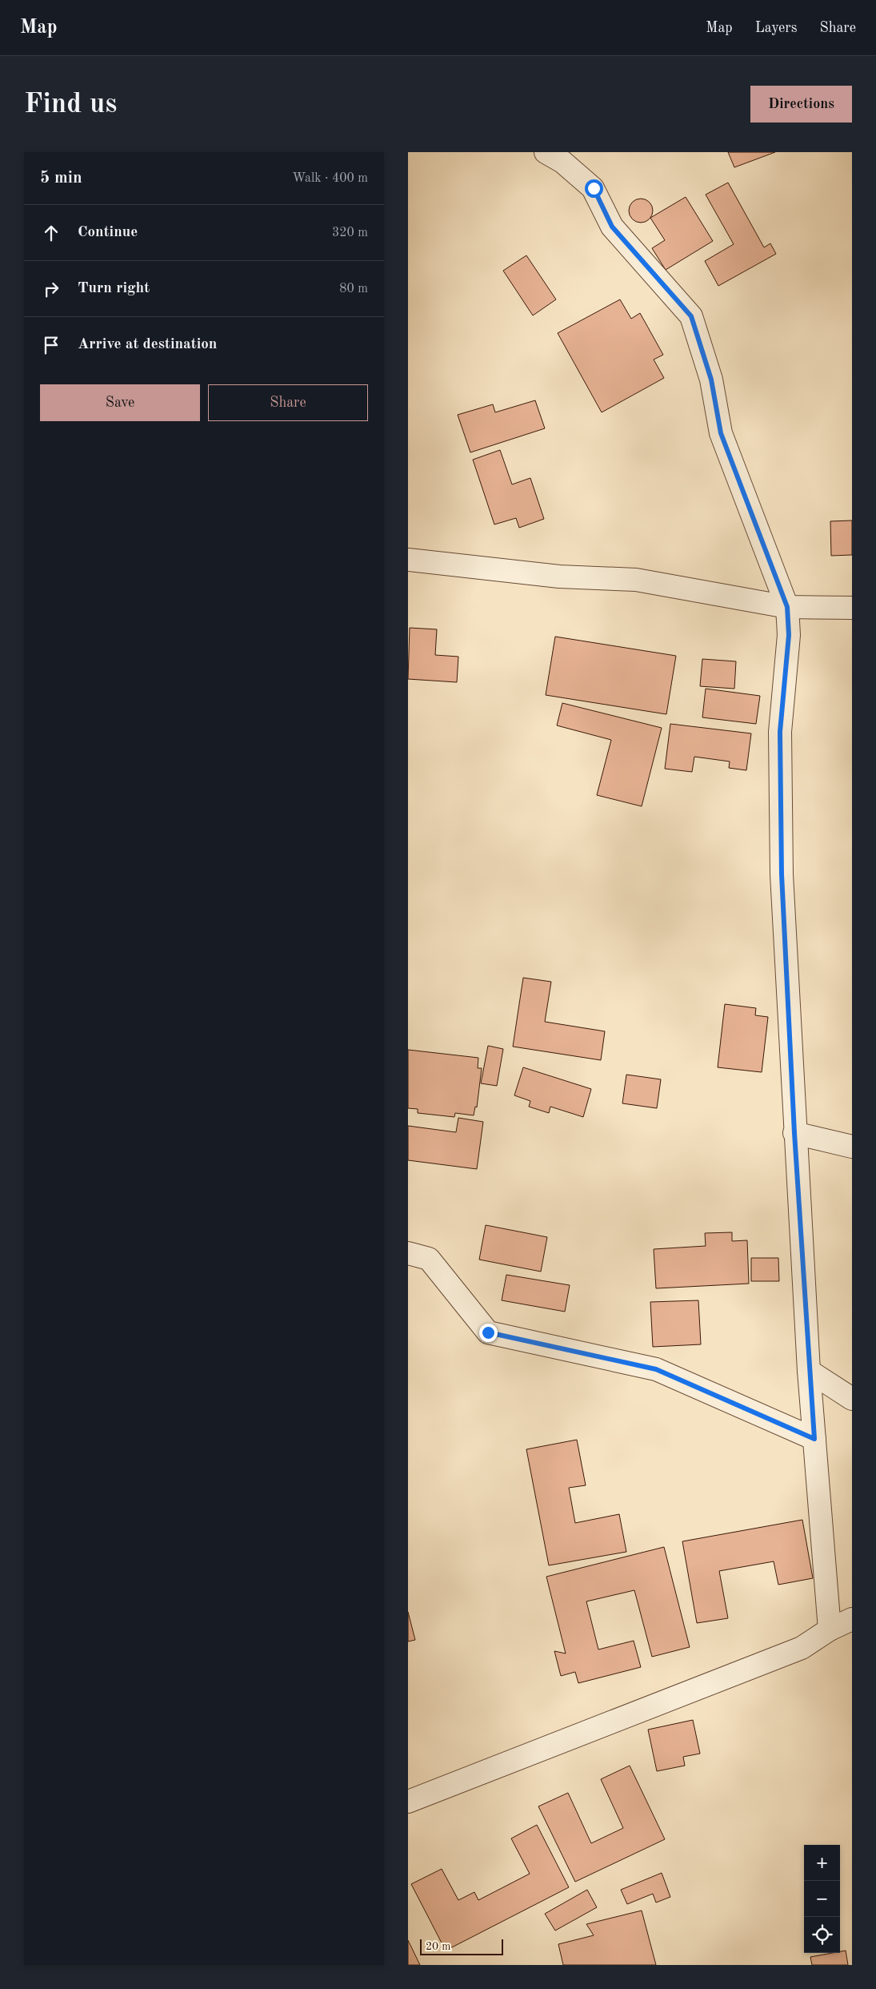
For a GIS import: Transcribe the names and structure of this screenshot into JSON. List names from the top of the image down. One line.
{"scale_bar":"20 m","page":{"header":"Map","nav":["Map","Layers","Share"],"buttons":["Directions",["Save","Share"]],"title":"Find us","heading":["5 min","Walk · 400 m"],"list":[["Continue","320 m"],["Turn right","80 m"],"Arrive at destination"],"map_buttons":["+","−"],"scale":"20 m"}}
